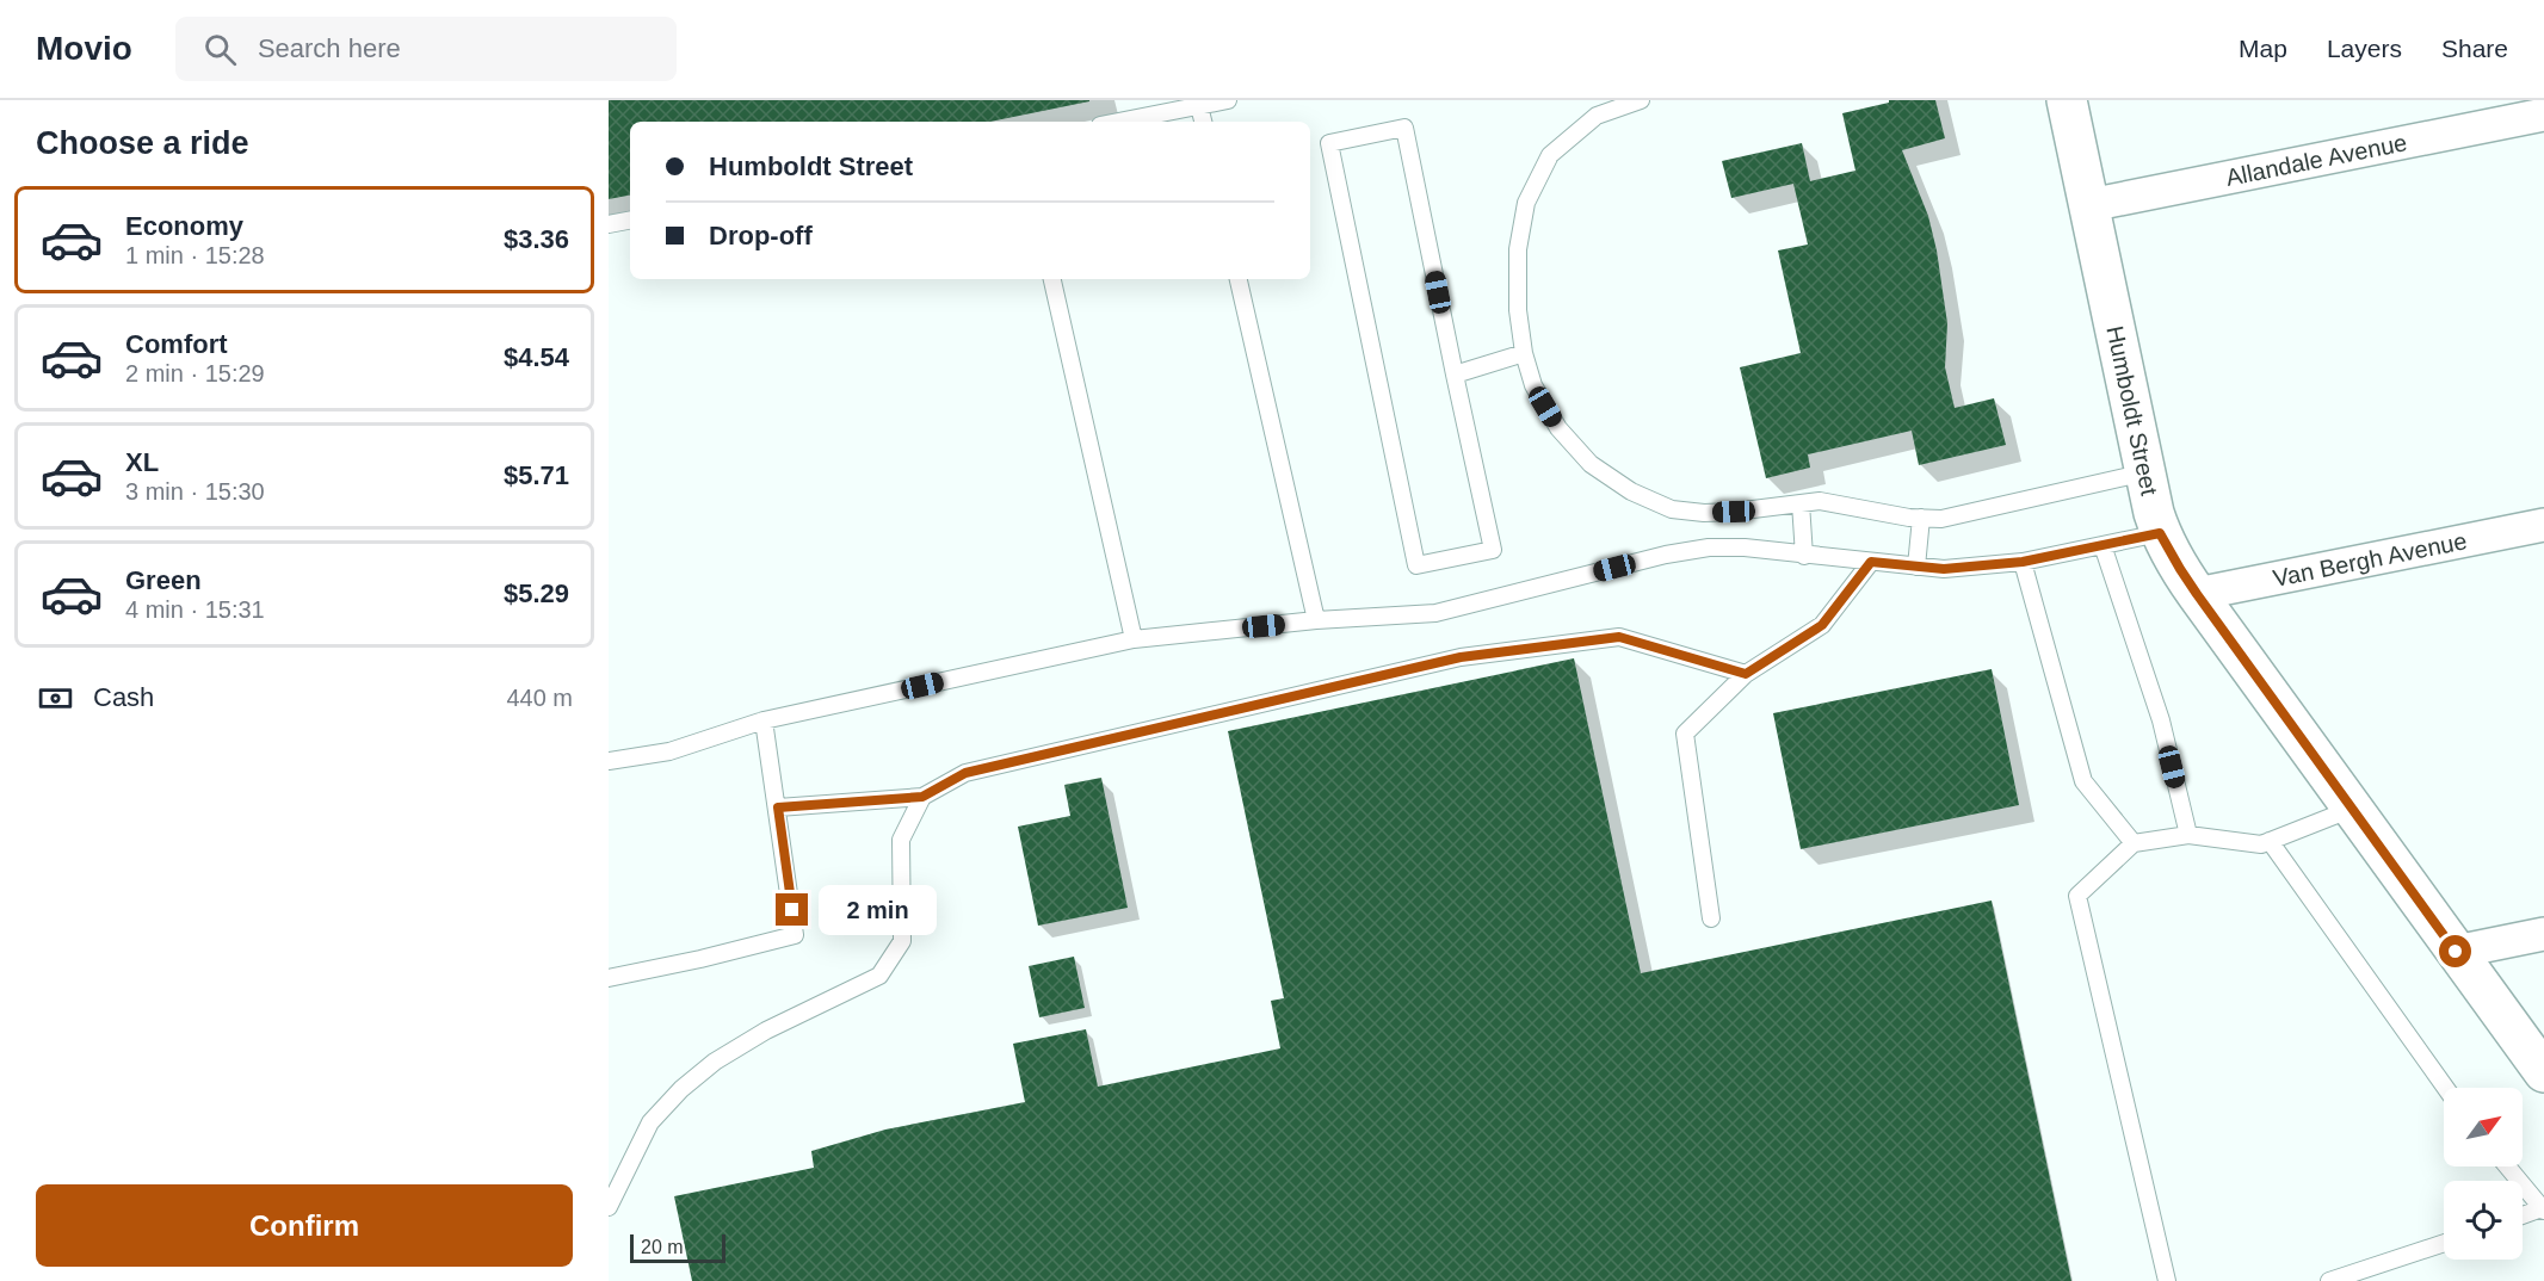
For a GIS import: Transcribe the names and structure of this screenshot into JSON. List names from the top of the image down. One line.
{"streets":{"street":["Allandale Avenue","Humboldt Street","Van Bergh Avenue"]},"crossings":[["Allandale Avenue","Humboldt Street"],["Humboldt Street","Van Bergh Avenue"]],"scale_bar":"20 m","north":"top right","page":{"header":"Movio","search":"Search here","nav":["Map","Layers","Share"],"heading":"Choose a ride","banner":["Humboldt Street","Drop-off"],"list":[{"name":"Economy","note":"1 min · 15:28","value":"$3.36"},{"name":"Comfort","note":"2 min · 15:29","value":"$4.54"},{"name":"XL","note":"3 min · 15:30","value":"$5.71"},{"name":"Green","note":"4 min · 15:31","value":"$5.29"}],"pay":["Cash","440 m"],"bubble":"2 min","buttons":"Confirm","scale":"20 m"}}
